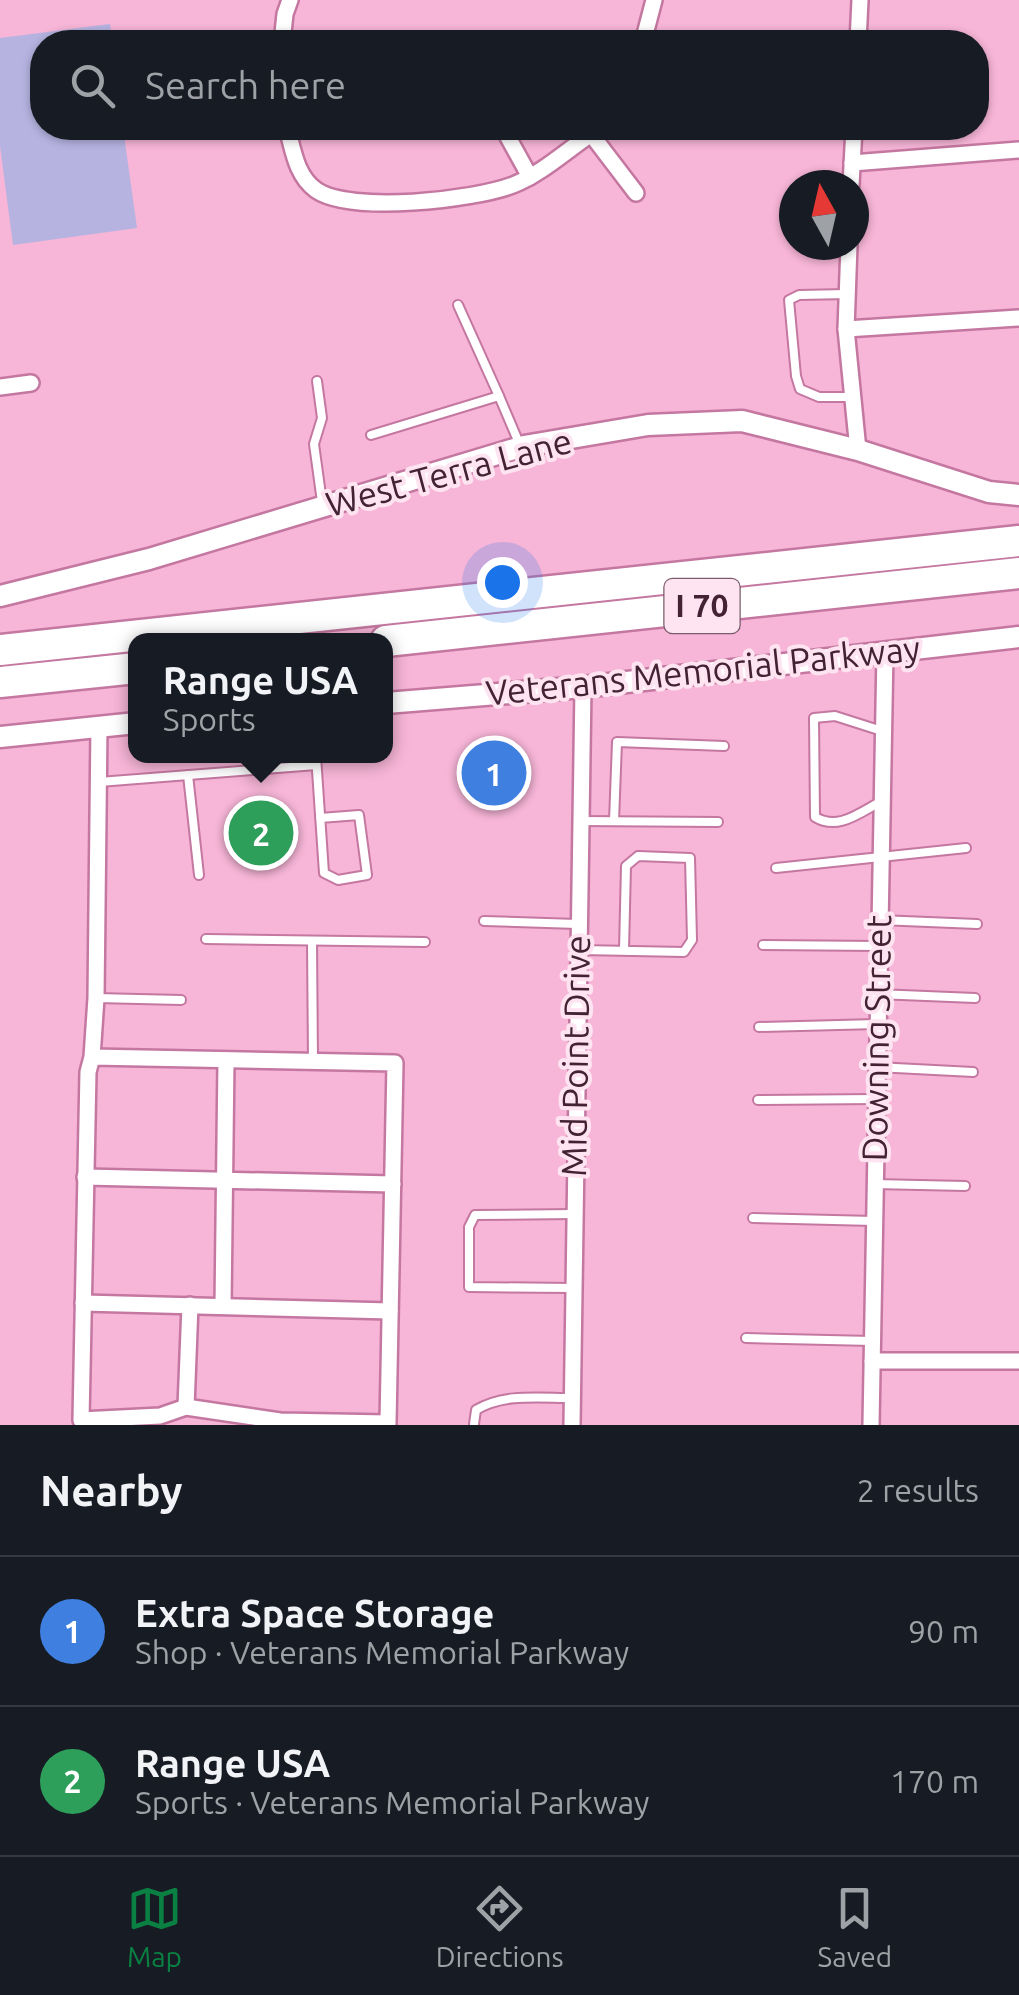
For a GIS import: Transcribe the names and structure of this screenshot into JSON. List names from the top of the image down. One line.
{"streets":{"highway":["I 70"],"street":["West Terra Lane","Veterans Memorial Parkway","Downing Street","Mid Point Drive"]},"crossings":[["Veterans Memorial Parkway","Downing Street"],["Veterans Memorial Parkway","Mid Point Drive"]],"north":"top","page":{"search":"Search here","popup":["Range USA","Sports"],"pins":["1","2"],"heading":["Nearby","2 results"],"list":[{"mark":"1","name":"Extra Space Storage","note":"Shop · Veterans Memorial Parkway","value":"90 m"},{"mark":"2","name":"Range USA","note":"Sports · Veterans Memorial Parkway","value":"170 m"}],"nav":["Map","Directions","Saved"]}}
